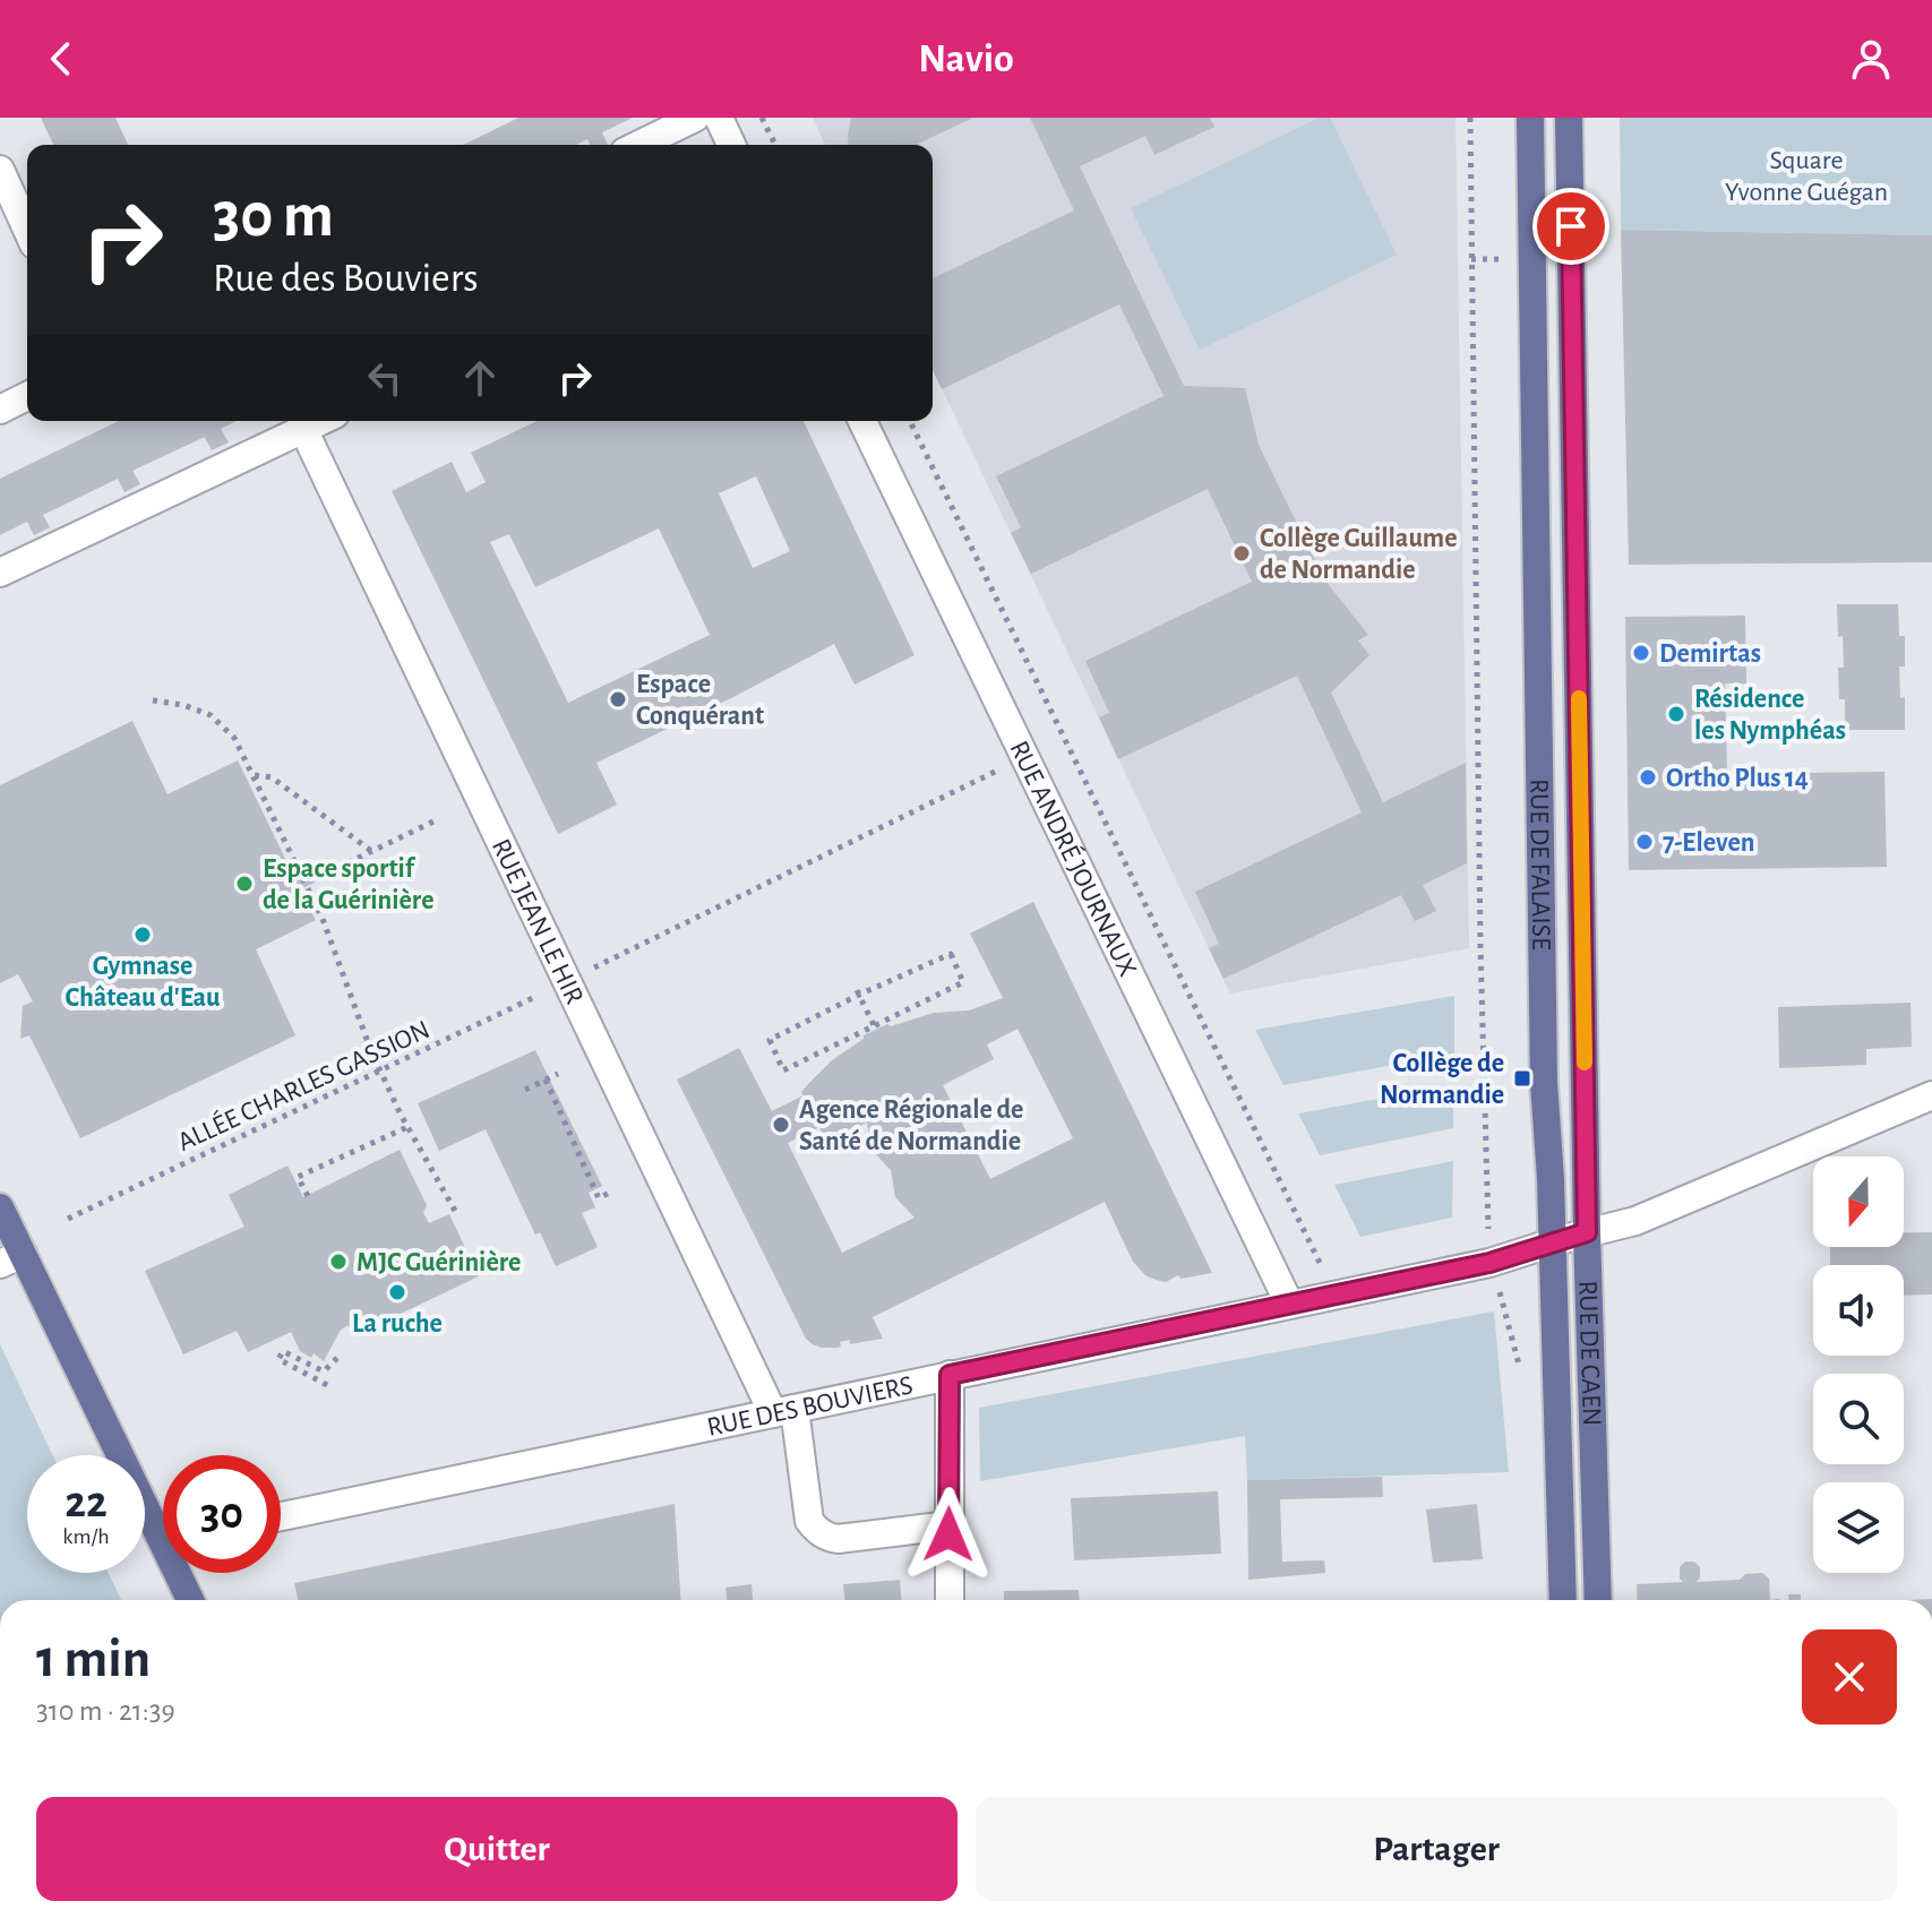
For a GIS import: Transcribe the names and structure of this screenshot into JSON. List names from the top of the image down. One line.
{"streets":{"main road":["RUE DE FALAISE","RUE DE CAEN"],"street":["RUE ANDRÉ JOURNAUX","RUE JEAN LE HIR","RUE DES BOUVIERS"],"path":["ALLÉE CHARLES GASSION"]},"crossings":[["RUE ANDRÉ JOURNAUX","RUE DES BOUVIERS"],["RUE DE FALAISE","RUE DE CAEN"],["RUE DE FALAISE","RUE DES BOUVIERS"],["RUE JEAN LE HIR","RUE DES BOUVIERS"],["RUE DE CAEN","RUE DES BOUVIERS"]],"parks":["Square Yvonne Guégan"],"places":{"other":["Collège Guillaume de Normandie","Demirtas","Espace Conquérant","Résidence les Nymphéas","Ortho Plus 14","7-Eleven","Espace sportif de la Guérinière","Gymnase Château d'Eau","Agence Régionale de Santé de Normandie","MJC Guérinière","La ruche"],"transit":["Collège de Normandie"]},"north":"bottom","page":{"header":"Navio","turn":["30 m","Rue des Bouviers"],"speed":"22 km/h","limit":"30","heading":["1 min","310 m · 21:39"],"buttons":["Quitter","Partager"]}}
